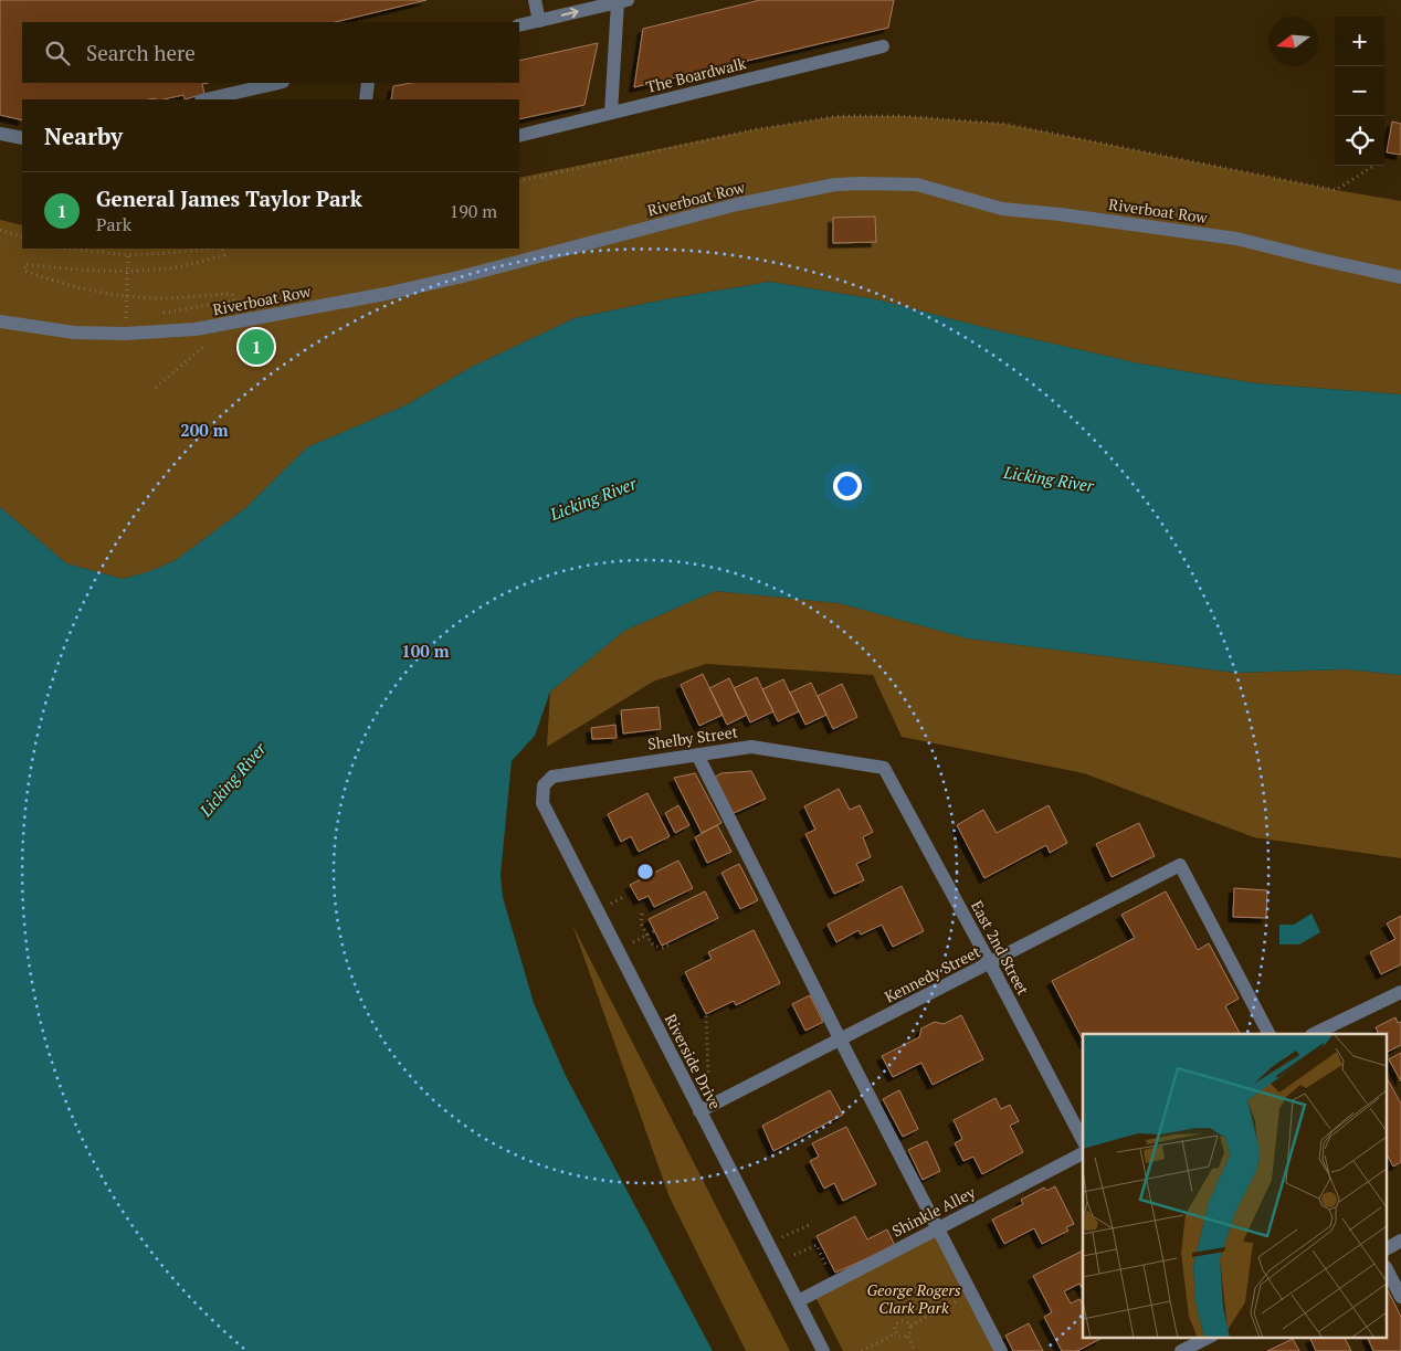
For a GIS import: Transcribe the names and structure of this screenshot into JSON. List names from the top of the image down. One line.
{"streets":{"street":["The Boardwalk","Riverboat Row","Shelby Street","East 2nd Street","Kennedy Street","Riverside Drive","Shinkle Alley"]},"crossings":[["Shelby Street","East 2nd Street"],["Shelby Street","Riverside Drive"],["East 2nd Street","Kennedy Street"],["Kennedy Street","Riverside Drive"],["Riverside Drive","Shinkle Alley"]],"water":["Licking River"],"parks":["George Rogers Clark Park"],"north":"left","page":{"map_buttons":["+","−"],"search":"Search here","heading":"Nearby","list":[{"mark":"1","name":"General James Taylor Park","note":"Park","value":"190 m"}],"pins":"1"},"rings":["200 m","100 m"]}
